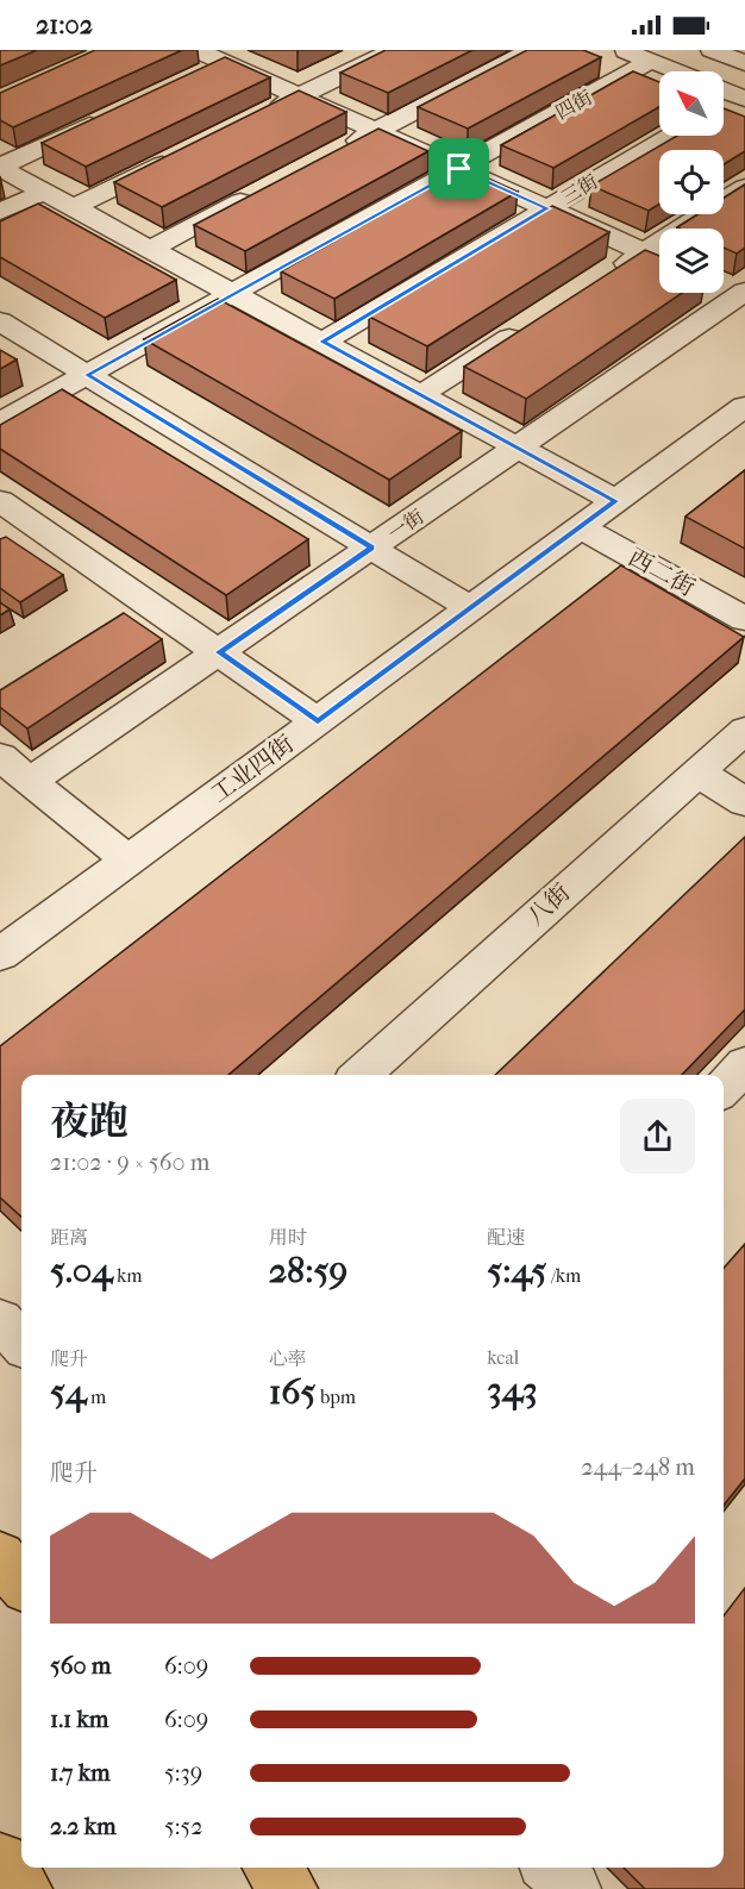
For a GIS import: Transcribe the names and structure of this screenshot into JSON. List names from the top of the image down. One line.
{"streets":{"street":["四街","三街","一街","西二街","工业四街","八街"]},"crossings":[["西二街","工业四街"]],"north":"top left","page":{"status":"21:02","heading":["夜跑","21:02 · 9 × 560 m"],"stats":[["距离","5.04 km"],["用时","28:59"],["配速","5:45 /km"],["爬升","54 m"],["心率","165 bpm"],["kcal","343"]],"chart":["爬升","244–248 m"],"list":[{"name":"560 m","note":"6:09"},{"name":"1.1 km","note":"6:09"},{"name":"1.7 km","note":"5:39"},{"name":"2.2 km","note":"5:52"}]}}
